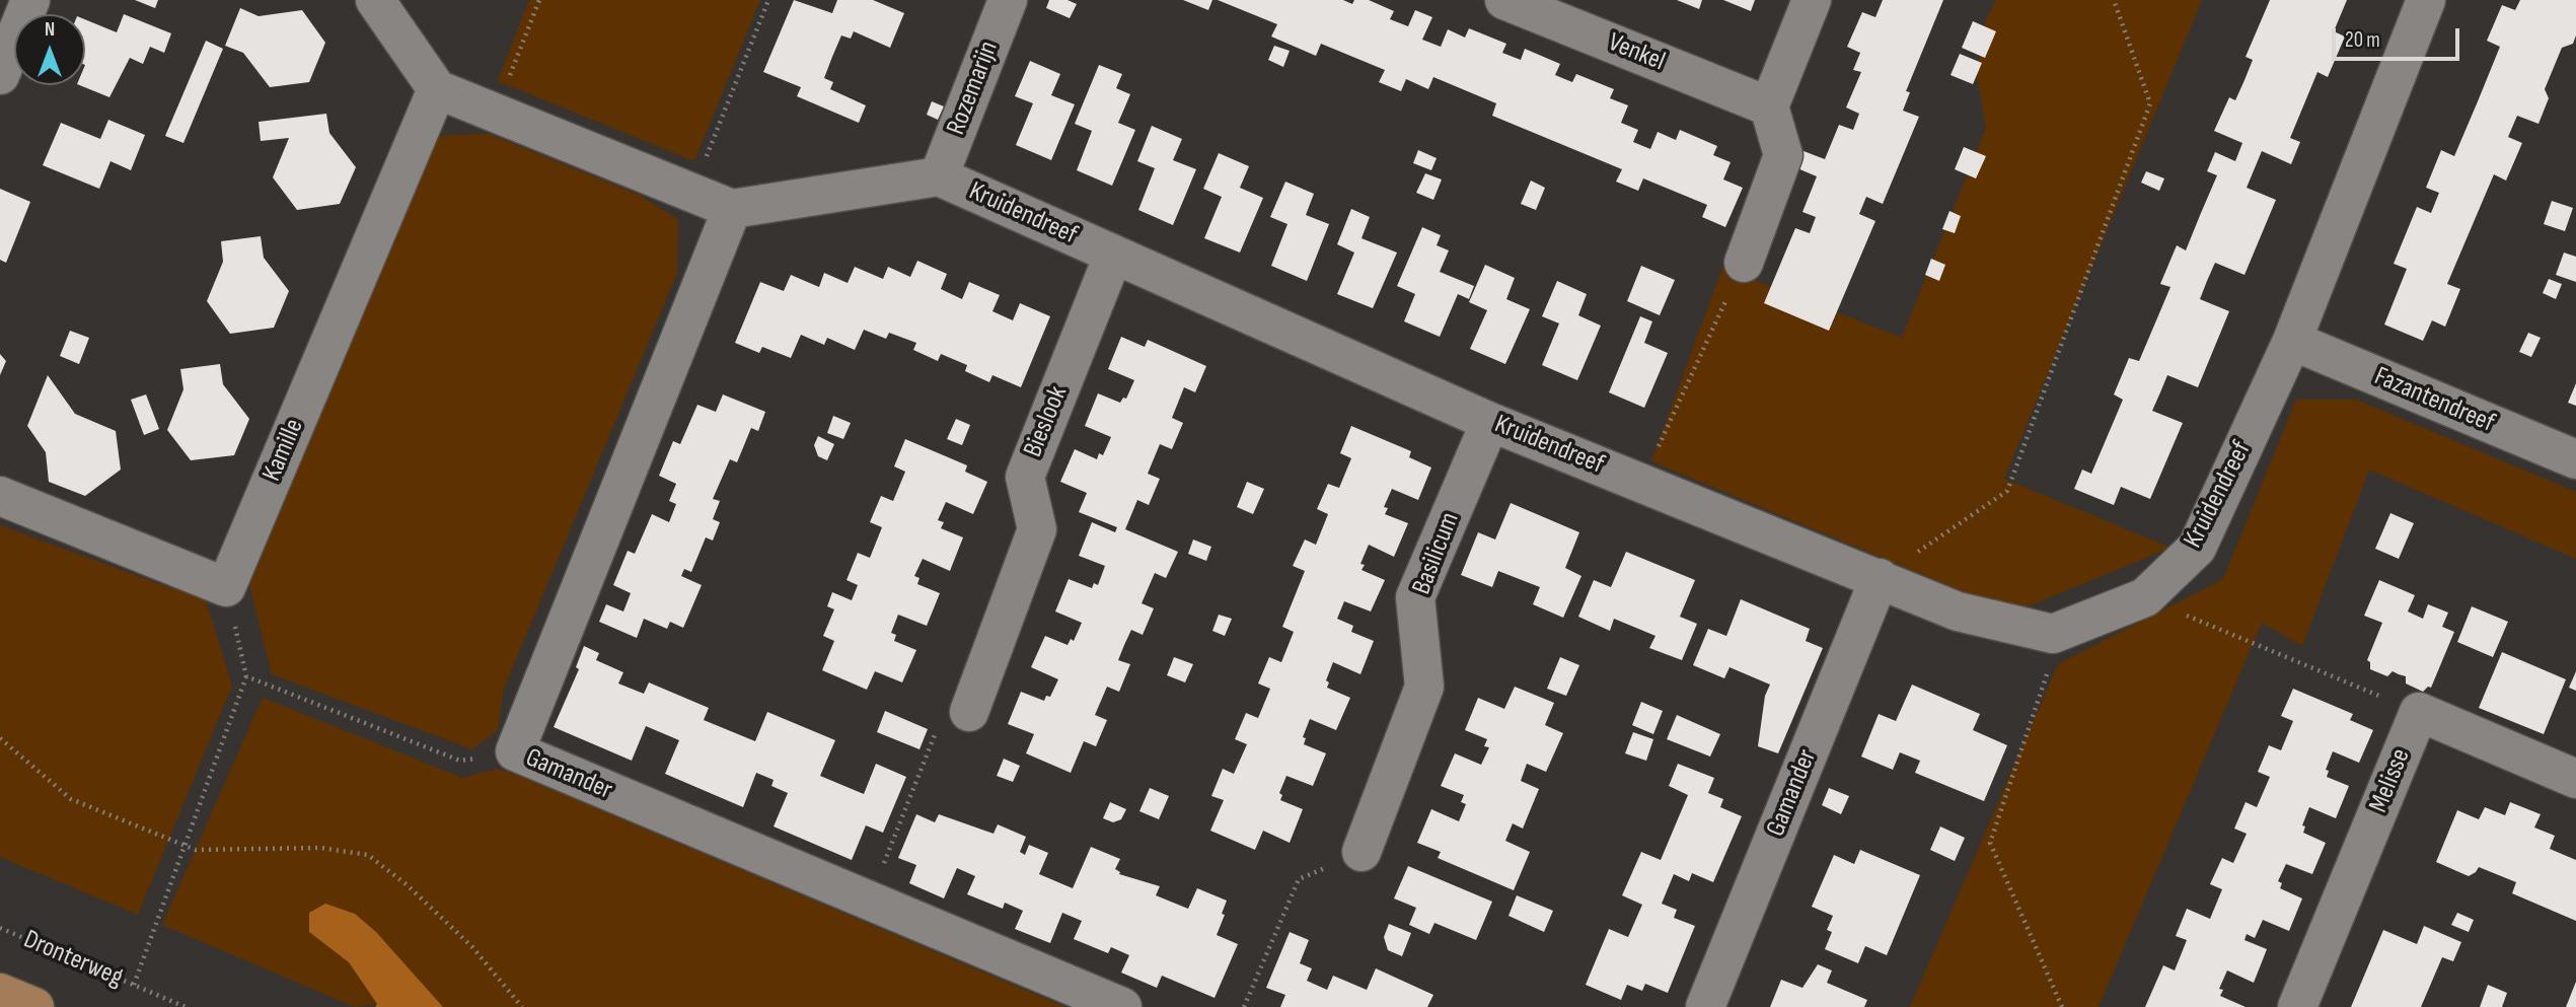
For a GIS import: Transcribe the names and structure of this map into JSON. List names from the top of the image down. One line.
{"streets":{"street":["Venkel","Rozemarijn","Kruidendreef","Fazantendreef","Bieslook","Kamille","Basilicum","Gamander","Melisse"],"path":["Dronterweg"]},"crossings":[["Rozemarijn","Kruidendreef"],["Kruidendreef","Fazantendreef"],["Kruidendreef","Bieslook"],["Kruidendreef","Basilicum"],["Kruidendreef","Gamander"]],"scale_bar":"20 m","north":"top"}
